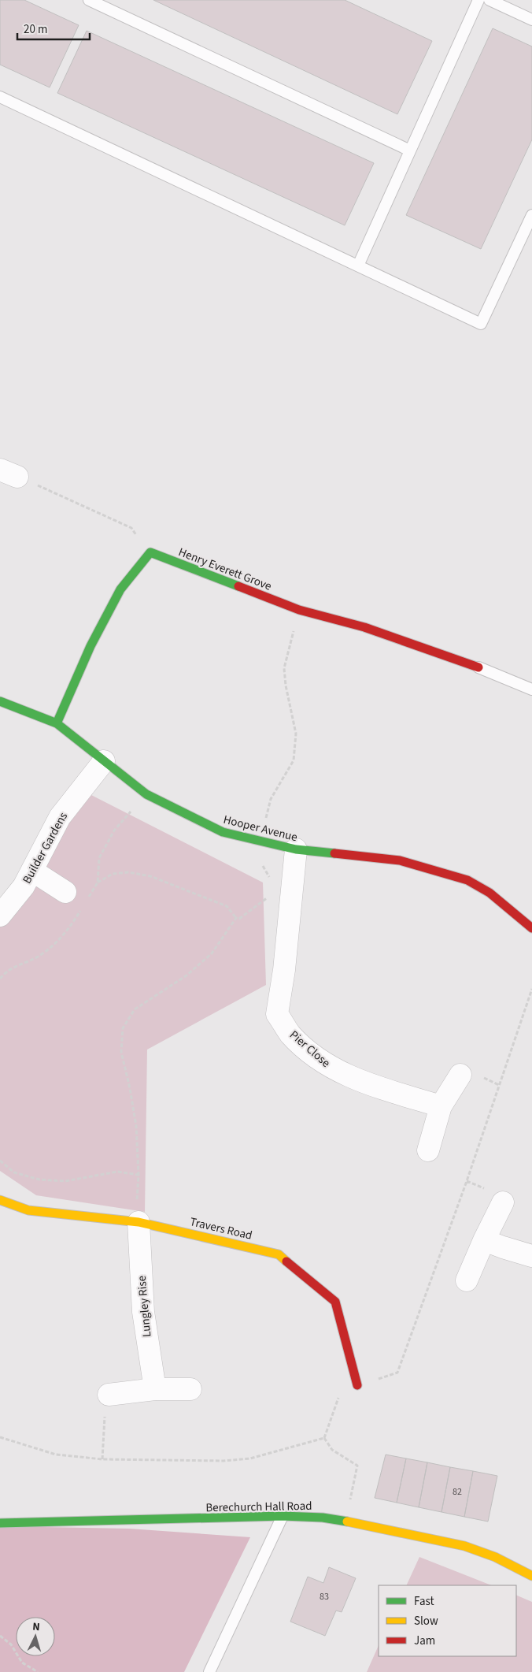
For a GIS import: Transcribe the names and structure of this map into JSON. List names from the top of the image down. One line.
{"streets":{"street":["Henry Everett Grove","Hooper Avenue","Builder Gardens","Pier Close","Travers Road","Lungley Rise","Berechurch Hall Road"]},"crossings":[["Hooper Avenue","Builder Gardens"],["Hooper Avenue","Pier Close"],["Travers Road","Lungley Rise"]],"house_numbers":["82","83"],"legend":["Fast","Slow","Jam"],"scale_bar":"20 m","north":"top"}
